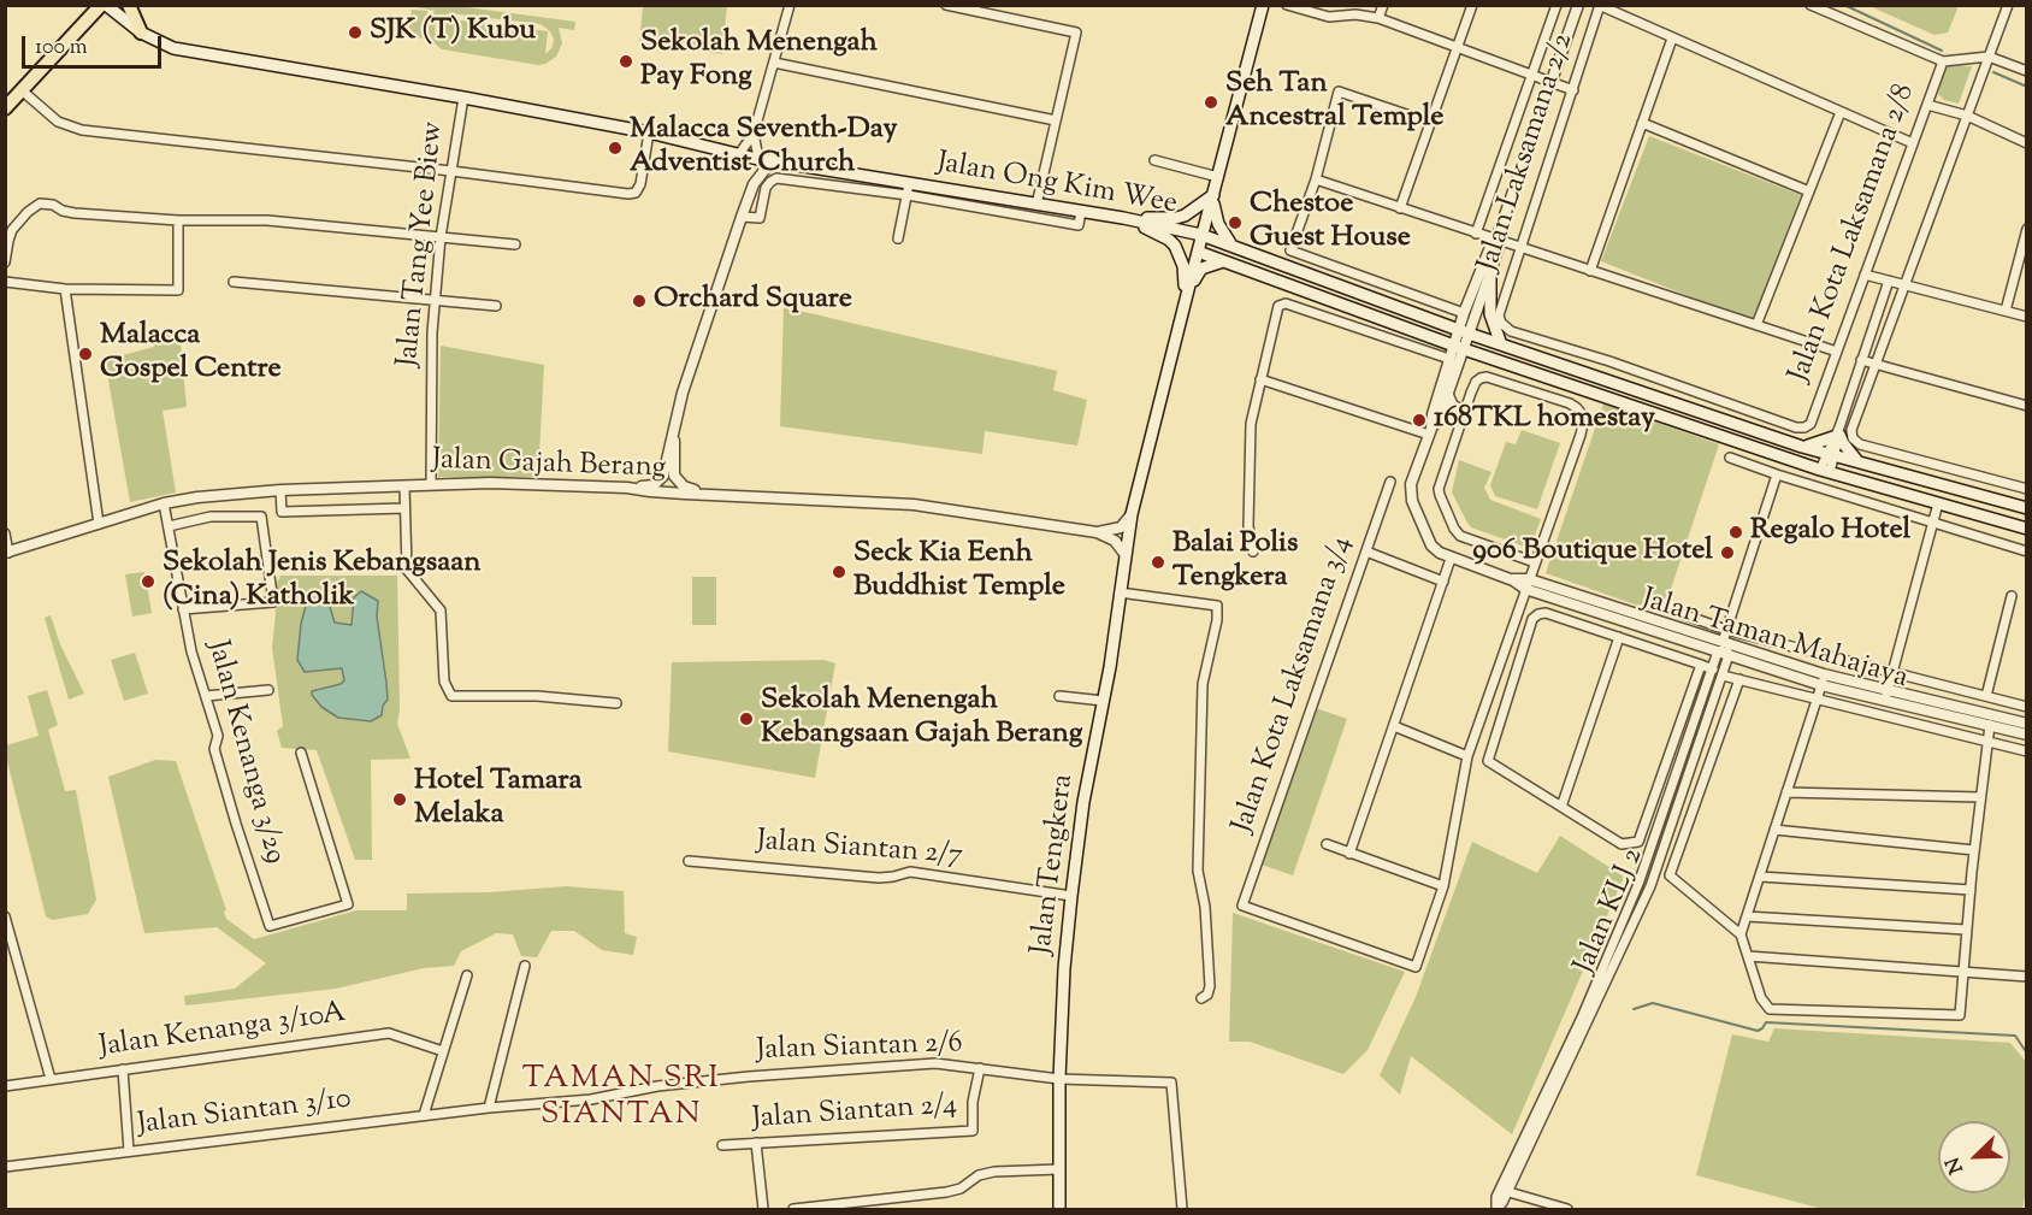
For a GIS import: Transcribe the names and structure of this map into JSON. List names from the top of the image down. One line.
{"streets":{"main road":["Jalan Ong Kim Wee","Jalan Tengkera"],"street":["Jalan Laksamana 2/2","Jalan Kota Laksamana 2/8","Jalan Tang Yee Biew","Jalan Gajah Berang","Jalan Taman Mahajaya","Jalan Kota Laksamana 3/4","Jalan Kenanga 3/29","Jalan Siantan 2/7","Jalan KLJ 2","Jalan Kenanga 3/10A","Jalan Siantan 2/6","Jalan Siantan 3/10","Jalan Siantan 2/4"]},"crossings":[["Jalan Laksamana 2/2","Jalan Kota Laksamana 2/8"],["Jalan Ong Kim Wee","Jalan Tang Yee Biew"],["Jalan Ong Kim Wee","Jalan Tengkera"],["Jalan Tang Yee Biew","Jalan Gajah Berang"],["Jalan Gajah Berang","Jalan Kenanga 3/29"],["Jalan Gajah Berang","Jalan Tengkera"],["Jalan Taman Mahajaya","Jalan KLJ 2"],["Jalan Siantan 2/7","Jalan Tengkera"],["Jalan Tengkera","Jalan Siantan 2/6"],["Jalan Siantan 2/6","Jalan Siantan 3/10"],["Jalan Siantan 2/6","Jalan Siantan 2/4"]],"districts":["TAMAN SRI SIANTAN"],"places":["SJK (T) Kubu","Sekolah Menengah Pay Fong","Seh Tan Ancestral Temple","Malacca Seventh-Day Adventist Church","Chestoe Guest House","Orchard Square","Malacca Gospel Centre","168TKL homestay","Regalo Hotel","906 Boutique Hotel","Balai Polis Tengkera","Seck Kia Eenh Buddhist Temple","Sekolah Jenis Kebangsaan (Cina) Katholik","Sekolah Menengah Kebangsaan Gajah Berang","Hotel Tamara Melaka"],"scale_bar":"100 m","north":"bottom left"}
